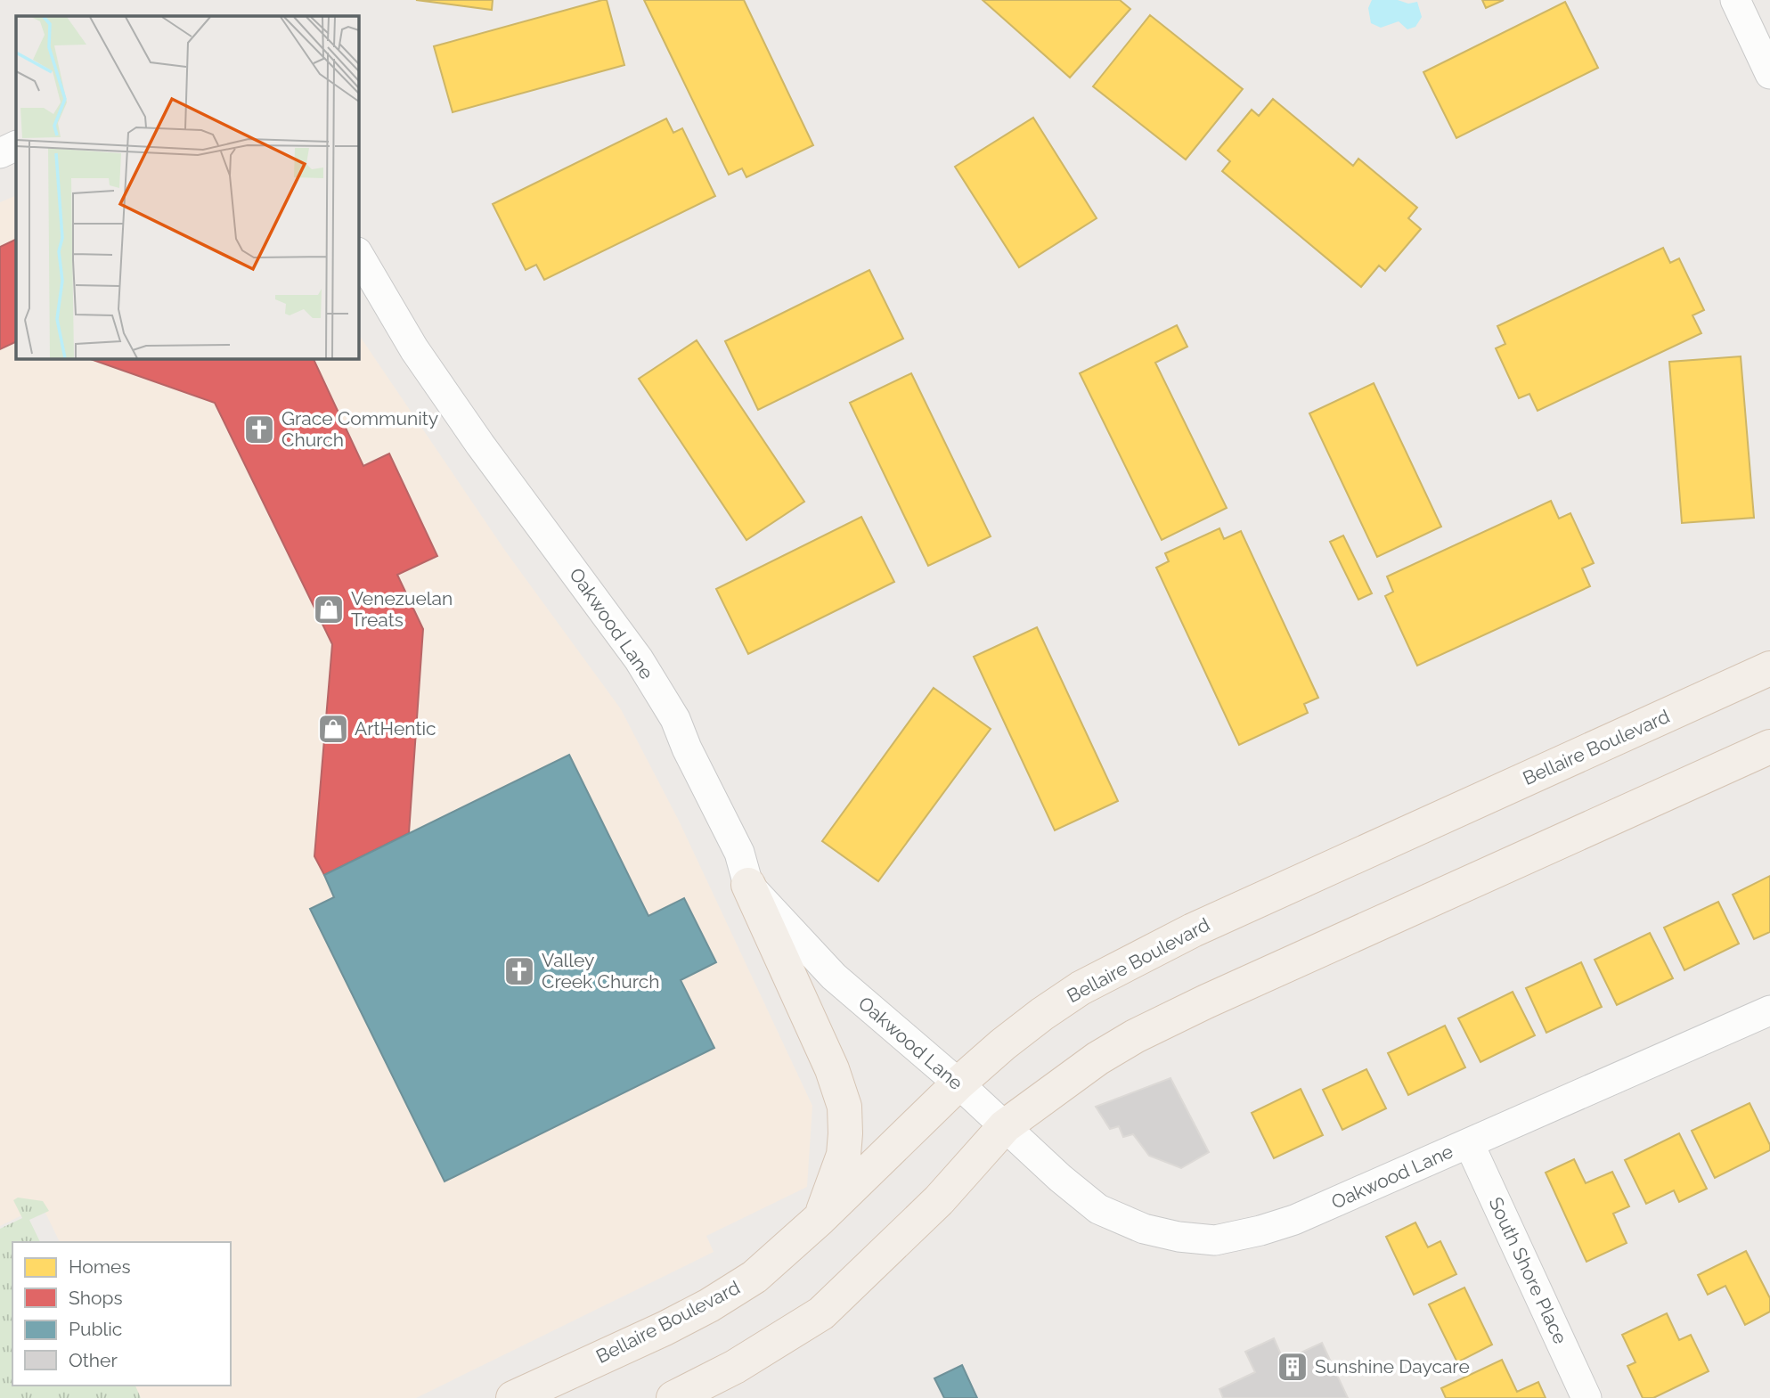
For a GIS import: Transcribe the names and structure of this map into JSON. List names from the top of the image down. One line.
{"streets":{"main road":["Bellaire Boulevard"],"street":["Oakwood Lane","South Shore Place"]},"crossings":[["Oakwood Lane","Bellaire Boulevard"],["Oakwood Lane","South Shore Place"]],"places":{"church":["Grace Community Church","Valley Creek Church"],"shop":["Venezuelan Treats","ArtHentic"],"building":["Sunshine Daycare"]},"legend":["Homes","Shops","Public","Other"]}
